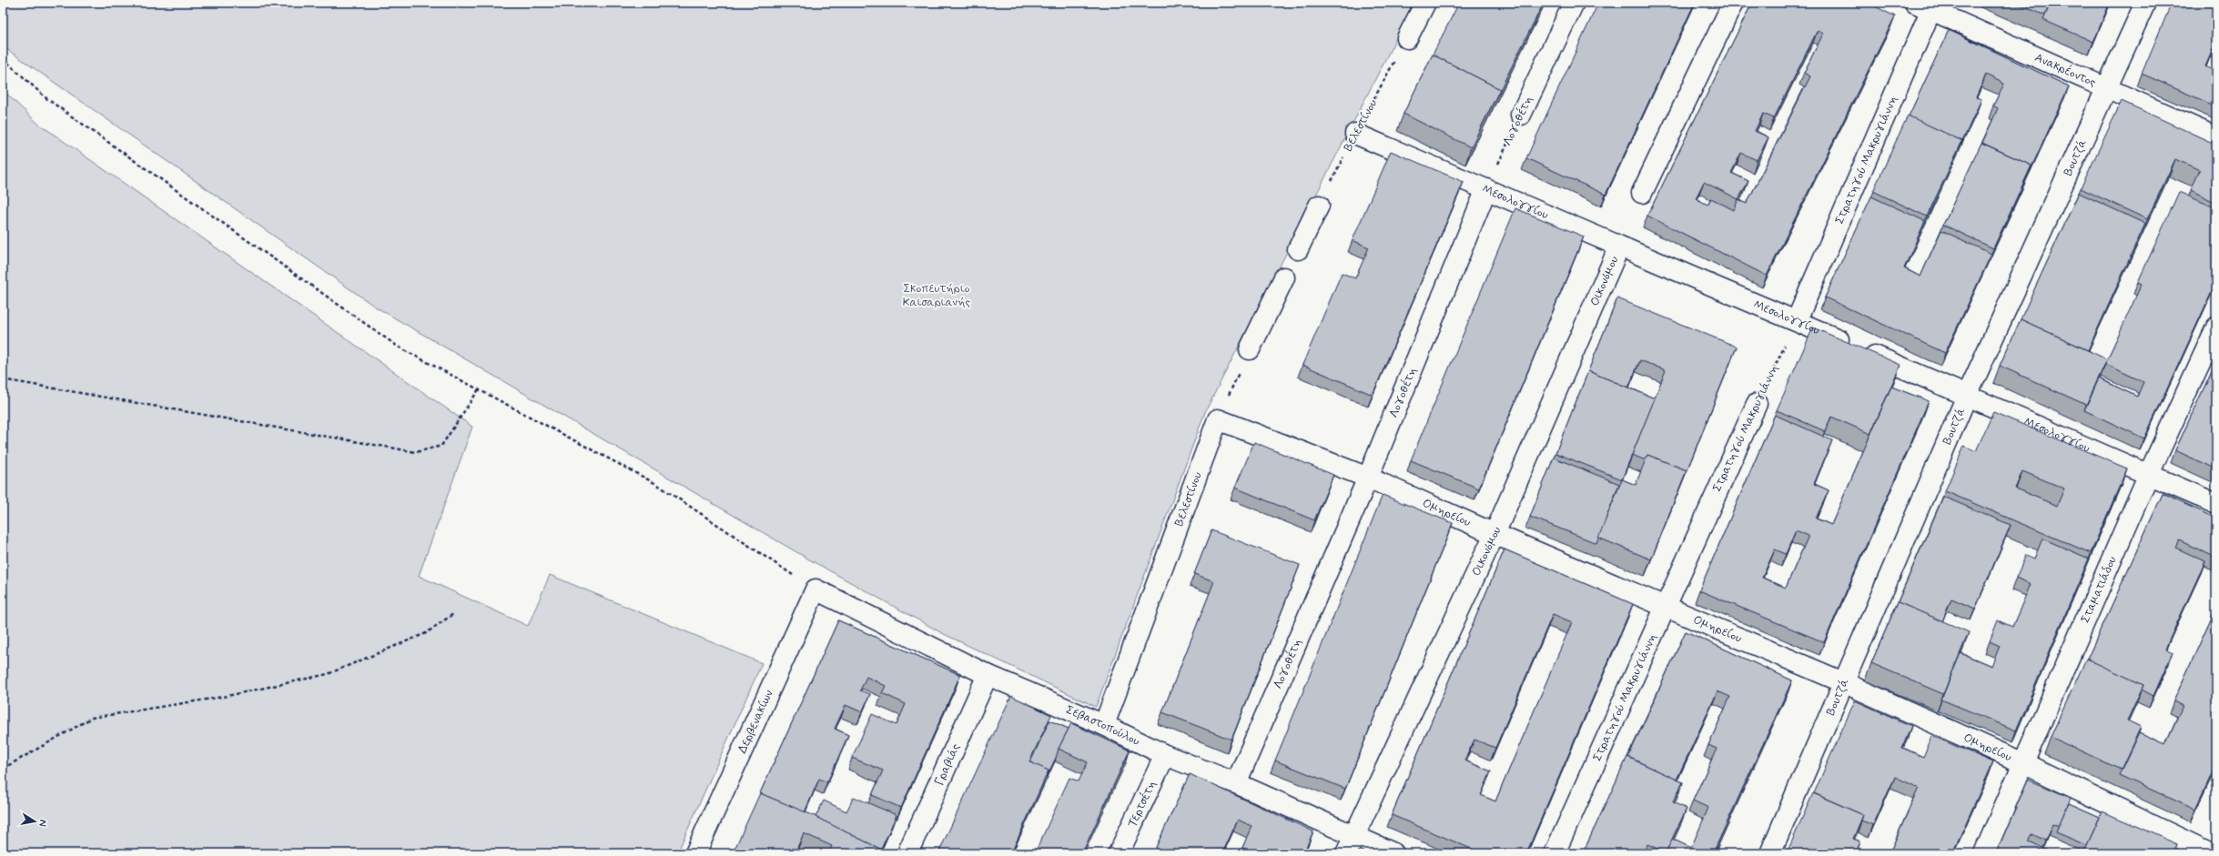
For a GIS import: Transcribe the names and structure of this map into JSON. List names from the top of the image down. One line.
{"streets":{"street":["Ανακρέοντος","Λογοθέτη","Βελεστίνου","Βουτζά","Στρατηγού Μακρυγιάννη","Μεσολογγίου","Οικονόμου","Ομηρείου","Σταματιάδου","Δερβενακίων","Σεβαστοπούλου","Γραβιάς","Τερτσέτη"]},"crossings":[["Ανακρέοντος","Βουτζά"],["Ανακρέοντος","Στρατηγού Μακρυγιάννη"],["Λογοθέτη","Μεσολογγίου"],["Λογοθέτη","Ομηρείου"],["Λογοθέτη","Σεβαστοπούλου"],["Βελεστίνου","Μεσολογγίου"],["Βελεστίνου","Ομηρείου"],["Βελεστίνου","Σεβαστοπούλου"],["Βουτζά","Μεσολογγίου"],["Βουτζά","Ομηρείου"],["Στρατηγού Μακρυγιάννη","Μεσολογγίου"],["Στρατηγού Μακρυγιάννη","Ομηρείου"],["Μεσολογγίου","Οικονόμου"],["Μεσολογγίου","Σταματιάδου"],["Οικονόμου","Ομηρείου"],["Οικονόμου","Σεβαστοπούλου"],["Ομηρείου","Σταματιάδου"],["Δερβενακίων","Σεβαστοπούλου"],["Σεβαστοπούλου","Γραβιάς"],["Σεβαστοπούλου","Τερτσέτη"]],"parks":["Σκοπευτήριο Καισαριανής"],"north":"right"}
